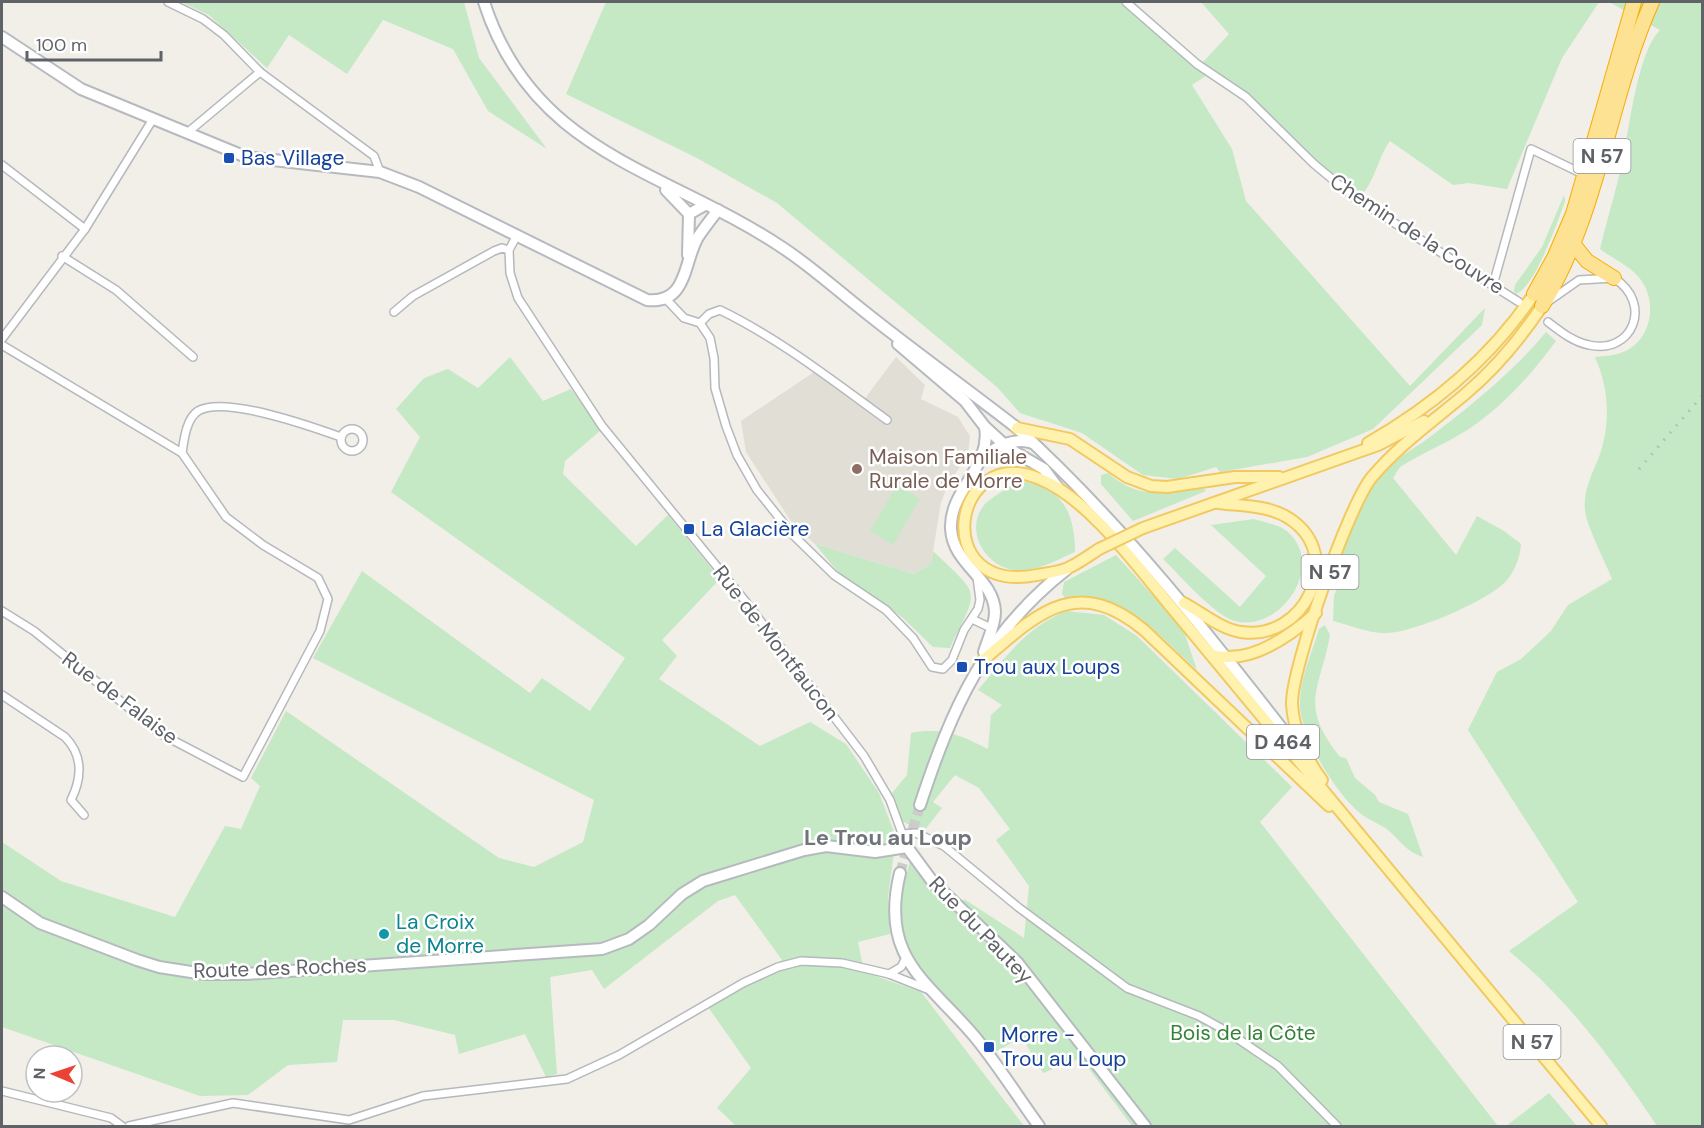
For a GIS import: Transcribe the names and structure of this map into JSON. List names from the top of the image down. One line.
{"streets":{"highway":["N 57"],"main road":["D 464","Rue du Pautey","Route des Roches"],"street":["Chemin de la Couvre","Rue de Montfaucon","Rue de Falaise"]},"crossings":[["N 57","D 464"],["Rue de Montfaucon","Rue du Pautey"],["Rue de Montfaucon","Route des Roches"],["Rue du Pautey","Route des Roches"]],"districts":["Le Trou au Loup"],"parks":["Bois de la Côte"],"places":{"transit":["Bas Village","La Glacière","Trou aux Loups","Morre - Trou au Loup"],"other":["Maison Familiale Rurale de Morre","La Croix de Morre"]},"scale_bar":"100 m","north":"left"}
